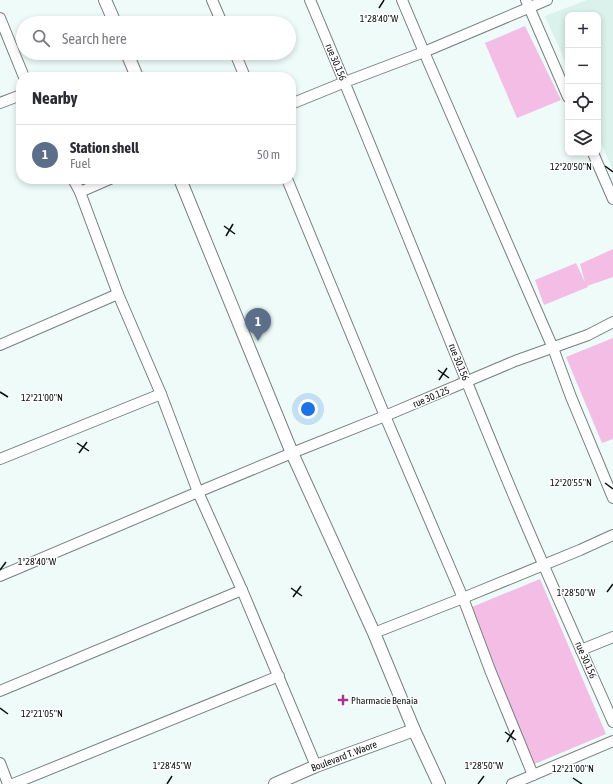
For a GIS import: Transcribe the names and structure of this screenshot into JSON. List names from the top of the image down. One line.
{"streets":{"street":["rue 30.156","rue 30.125","Boulevard T. Waore"]},"crossings":[["rue 30.156","rue 30.125"]],"places":{"health":["Pharmacie Benaia"]},"page":{"map_buttons":["+","−"],"search":"Search here","heading":"Nearby","list":[{"mark":"1","name":"Station shell","note":"Fuel","value":"50 m"}],"pins":"1"},"coordinates":["1°28'40\"W","12°20'50\"N","12°21'00\"N","12°20'55\"N","1°28'50\"W","12°21'05\"N","1°28'45\"W"]}
